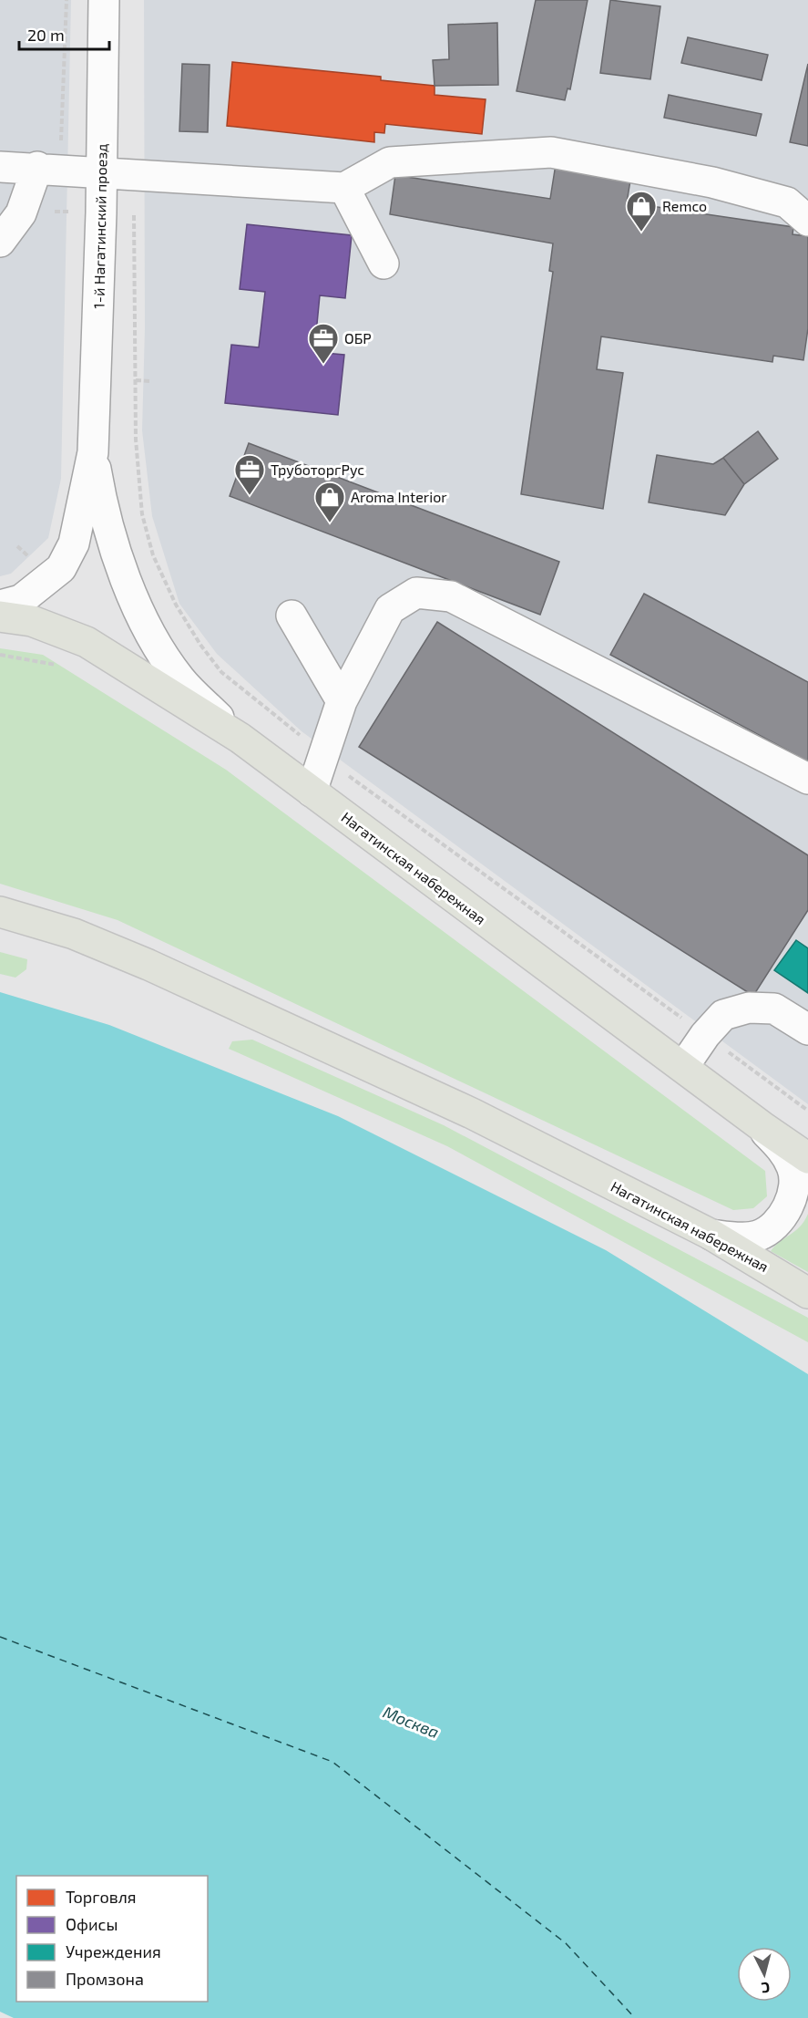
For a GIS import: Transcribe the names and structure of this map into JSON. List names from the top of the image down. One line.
{"streets":{"main road":["Нагатинская набережная"],"street":["1-й Нагатинский проезд"]},"water":["Москва"],"places":{"shop":["Remco","Aroma Interior"],"office":["ОБР","ТруботоргРус"]},"legend":["Торговля","Офисы","Учреждения","Промзона"],"scale_bar":"20 m","north":"bottom"}
